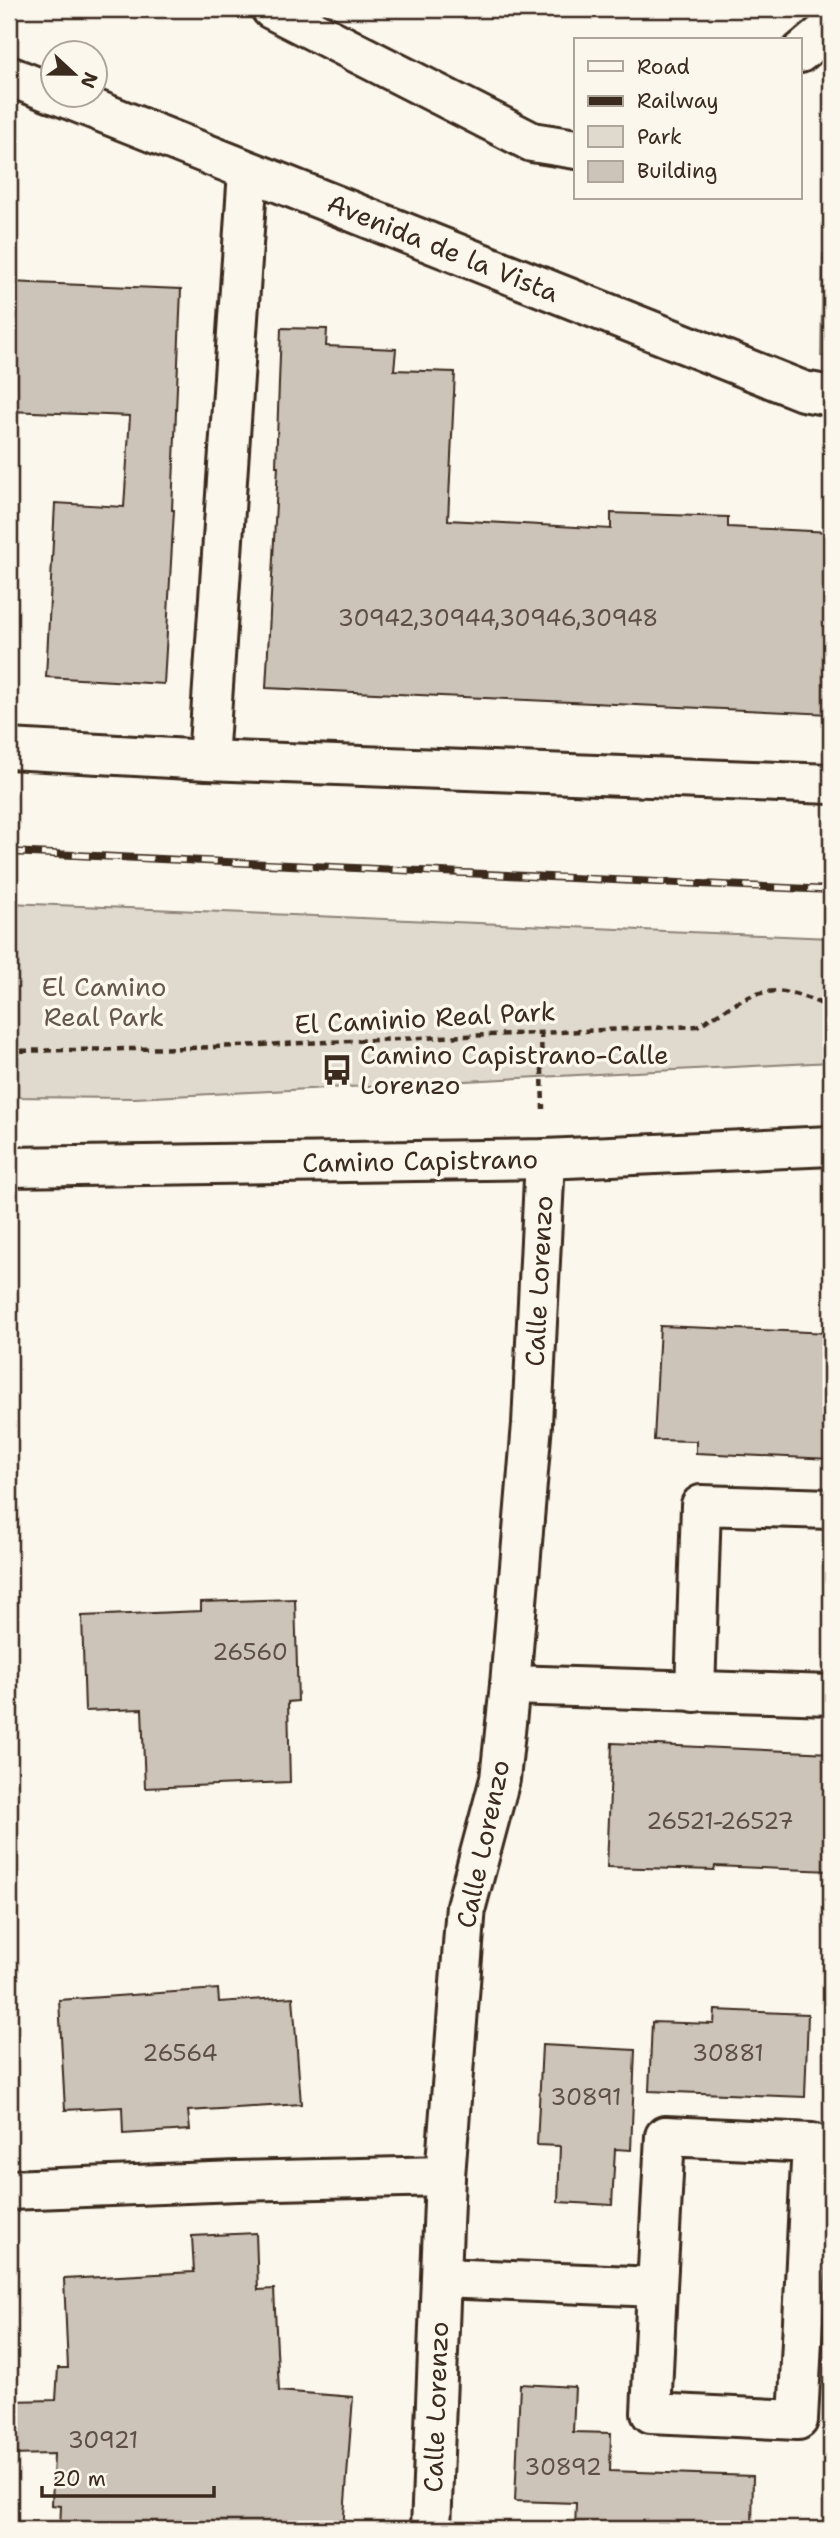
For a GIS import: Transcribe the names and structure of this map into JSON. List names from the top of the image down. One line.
{"streets":{"street":["Avenida de la Vista","Camino Capistrano","Calle Lorenzo"],"path":["El Caminio Real Park"]},"crossings":[["Camino Capistrano","Calle Lorenzo"]],"parks":["El Camino Real Park"],"places":{"bus stop":["Camino Capistrano-Calle Lorenzo"]},"house_numbers":["30942,30944,30946,30948","26560","26521-26527","26564","30881","30891","30921","30892"],"legend":["Road","Railway","Park","Building"],"scale_bar":"20 m","north":"right"}
